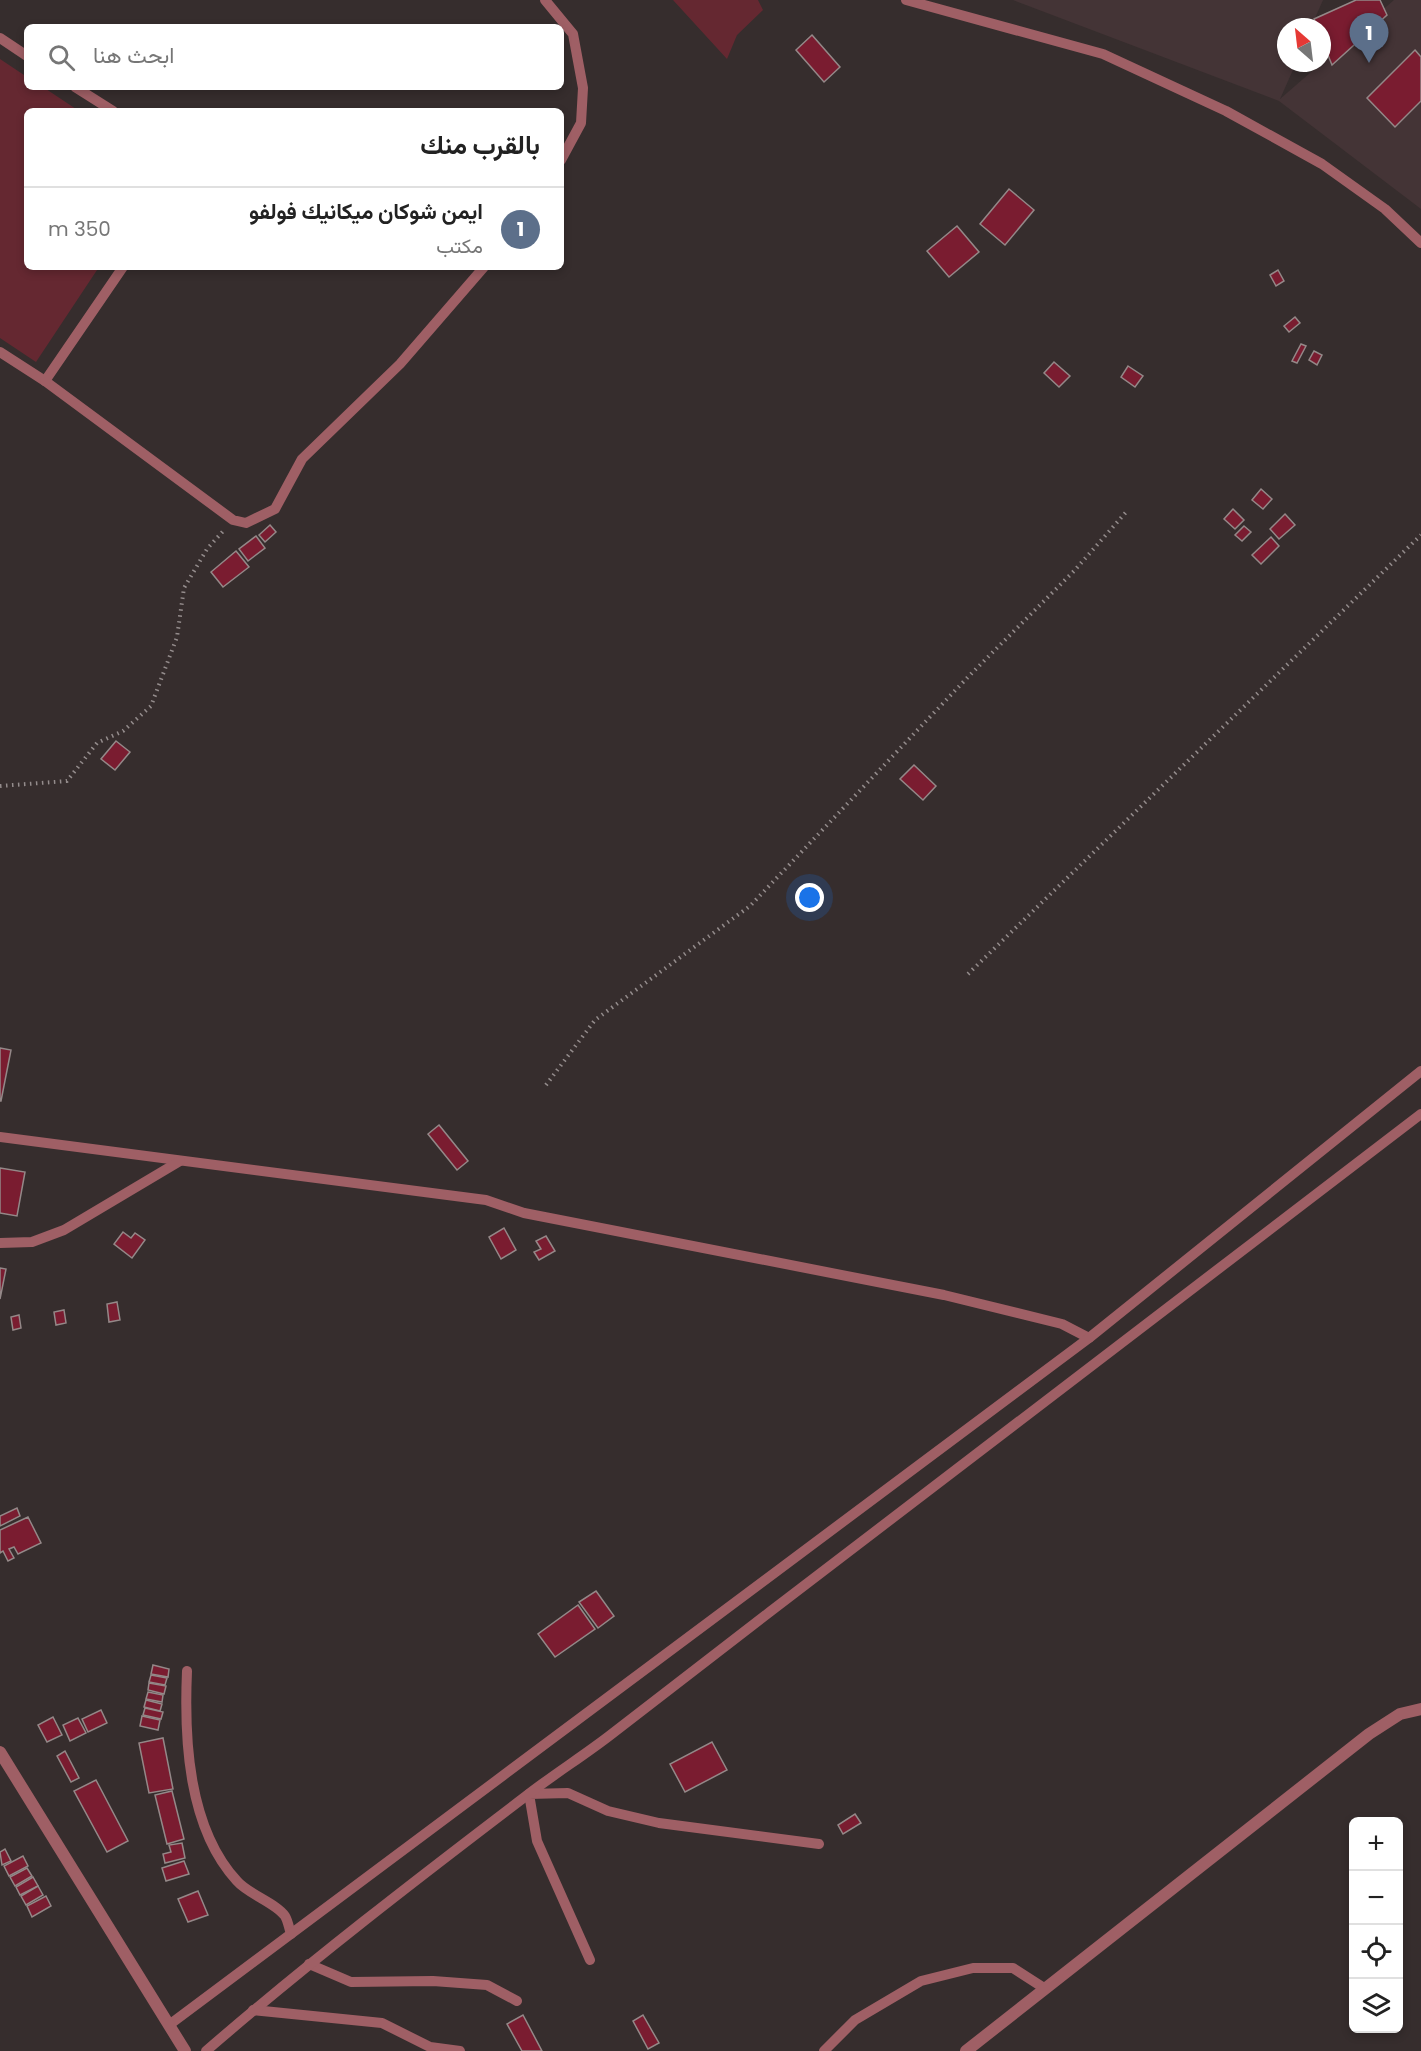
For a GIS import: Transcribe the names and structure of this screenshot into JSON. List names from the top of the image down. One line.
{"north":"top left","page":{"pins":"1","search":"ابحث هنا","heading":"بالقرب منك","list":[{"mark":"1","name":"ايمن شوكان ميكانيك فولفو","note":"مكتب","value":"350 m"}],"map_buttons":["+","−"]}}
